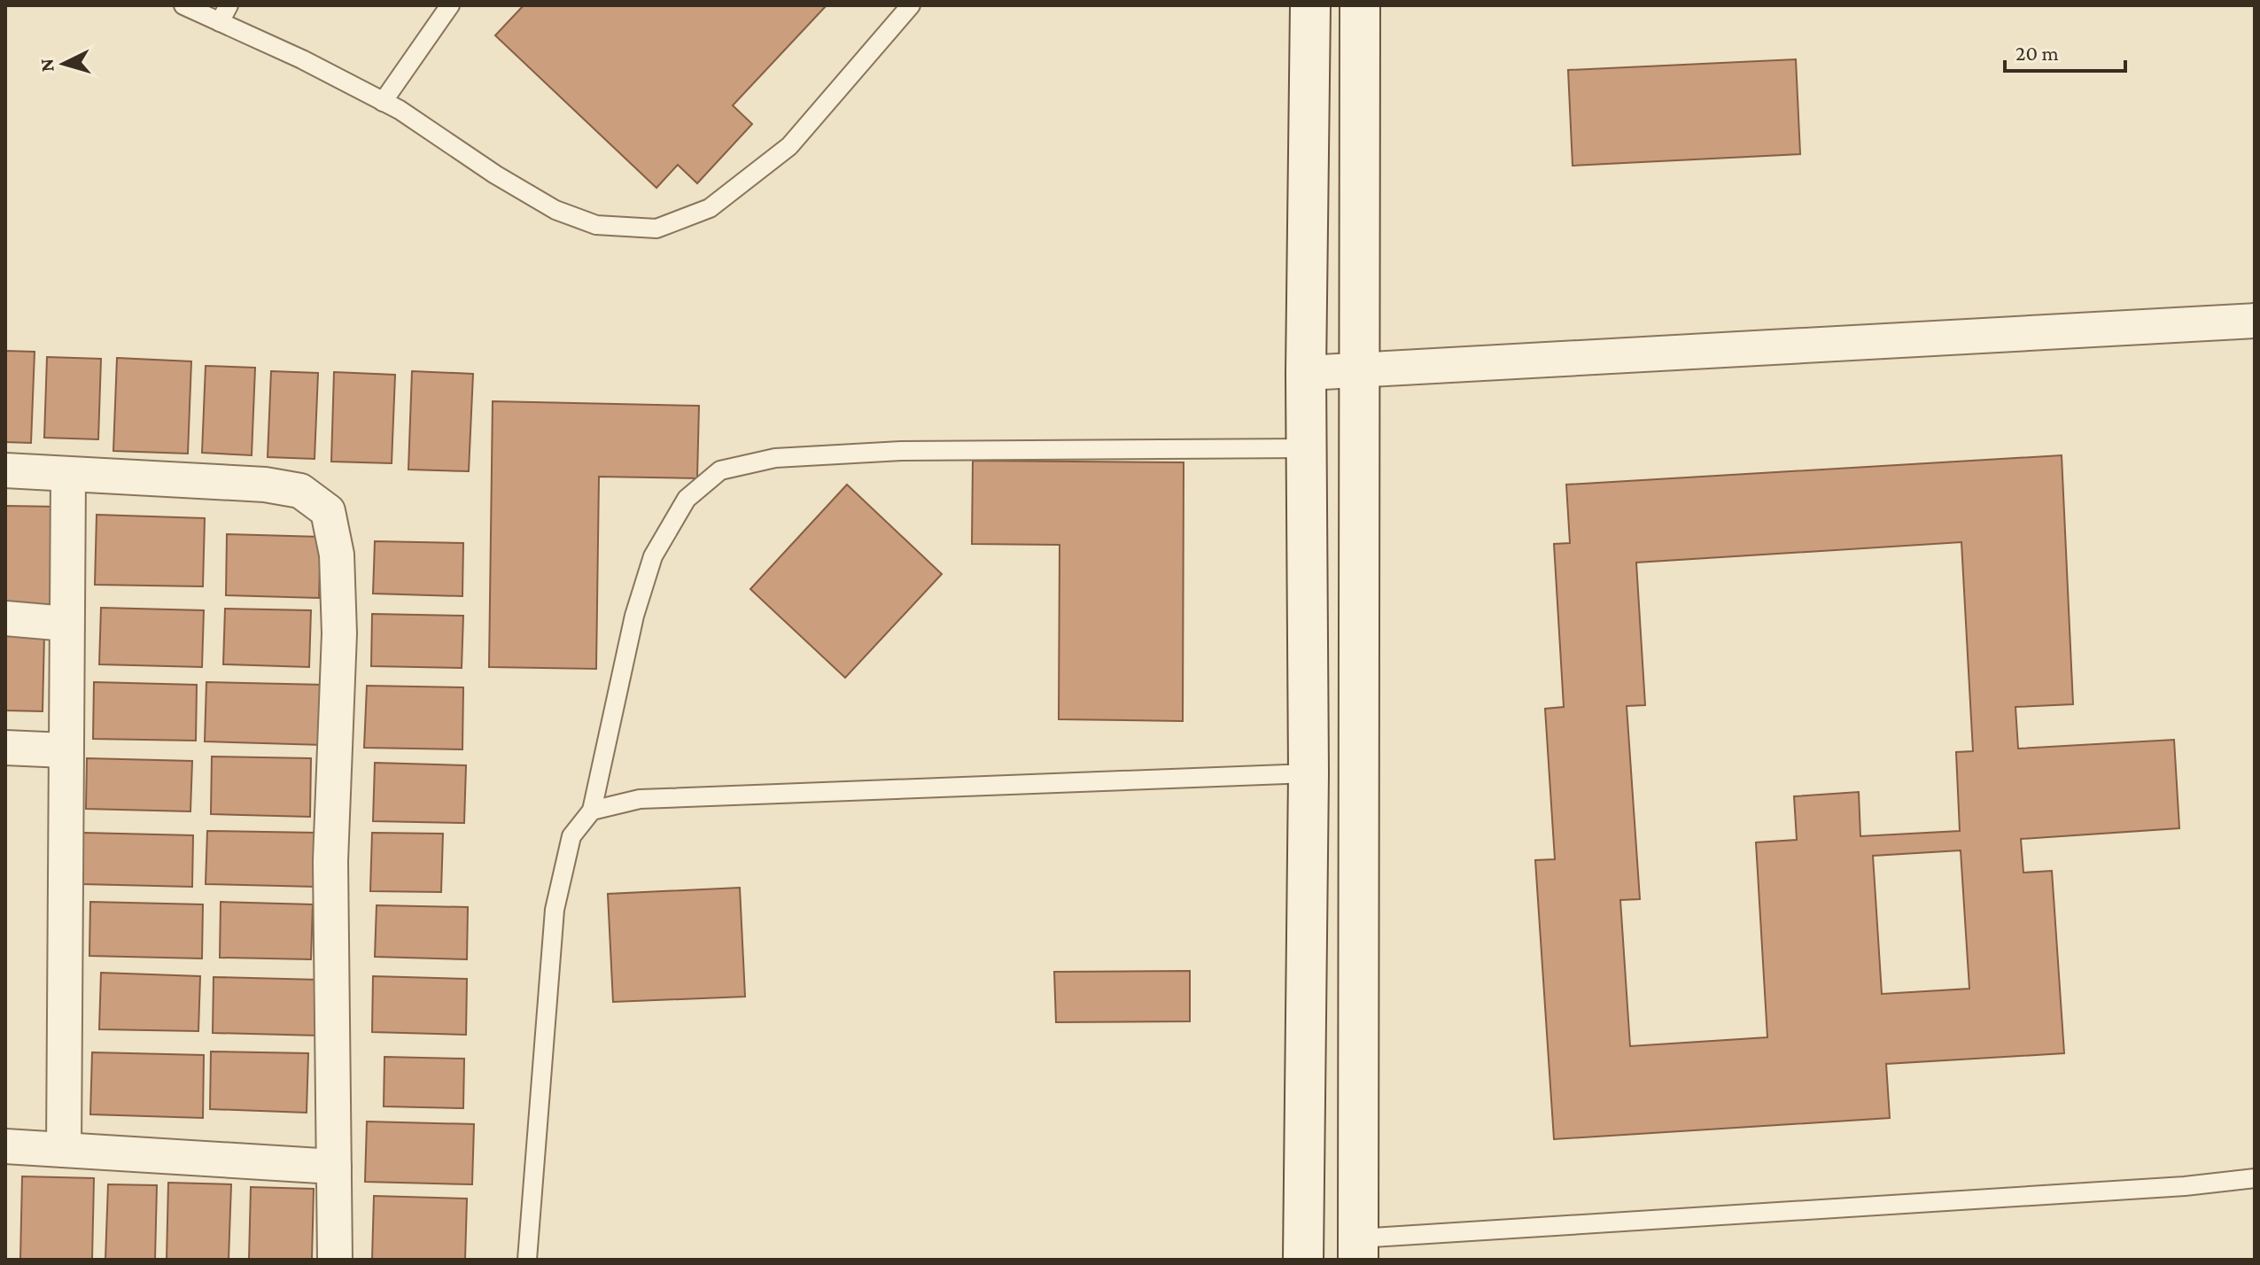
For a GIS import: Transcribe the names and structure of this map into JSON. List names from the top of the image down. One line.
{"scale_bar":"20 m","north":"left"}
